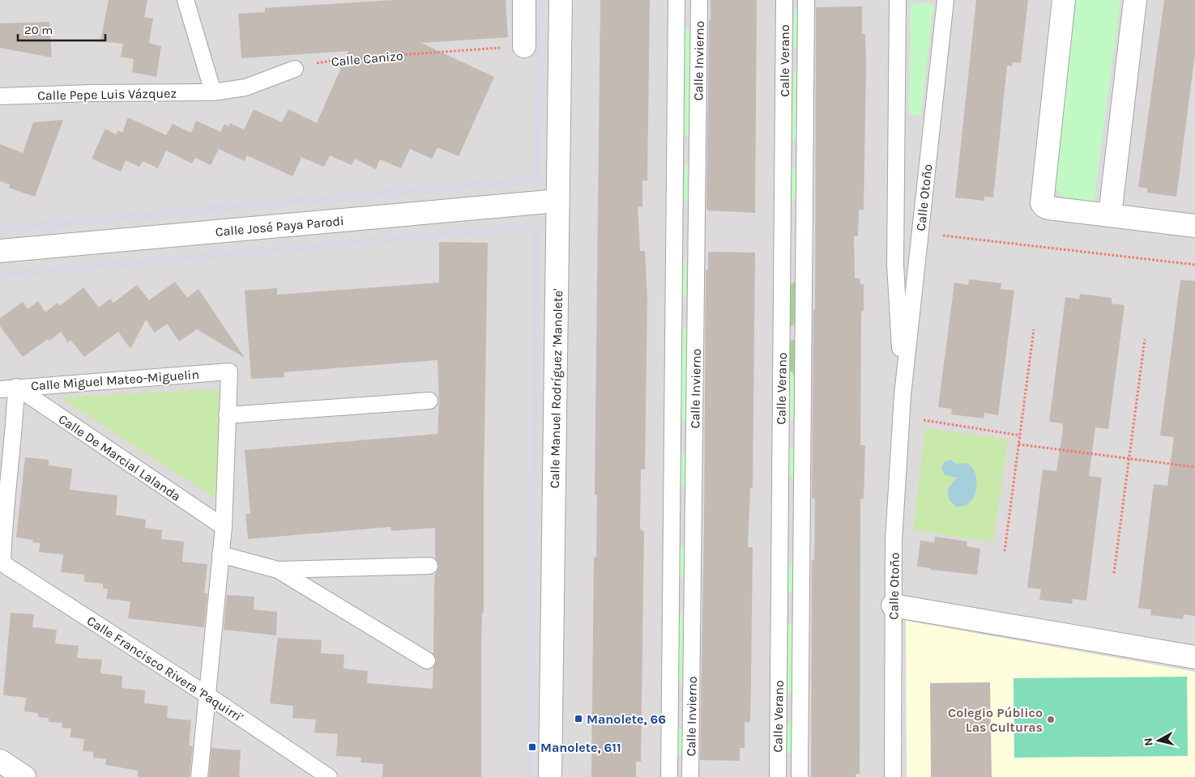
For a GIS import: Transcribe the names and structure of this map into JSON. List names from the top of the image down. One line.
{"streets":{"street":["Calle José Paya Parodi","Calle Manuel Rodríguez 'Manolete'"],"lane":["Calle Invierno","Calle Verano","Calle Pepe Luis Vázquez","Calle Otoño","Calle Miguel Mateo-Miguelin","Calle De Marcial Lalanda","Calle Francisco Rivera 'Paquirri'"],"path":["Calle Canizo"]},"crossings":[["Calle José Paya Parodi","Calle Manuel Rodríguez 'Manolete'"],["Calle Miguel Mateo-Miguelin","Calle De Marcial Lalanda"]],"places":{"transit":["Manolete, 66","Manolete, 611"],"other":["Colegio Público Las Culturas"]},"scale_bar":"20 m","north":"left"}
